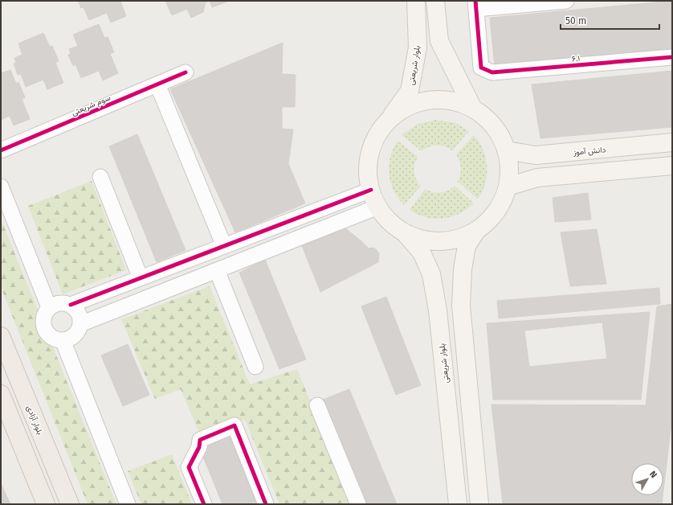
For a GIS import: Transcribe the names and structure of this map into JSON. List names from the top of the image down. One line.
{"streets":{"main road":["بلوار شریعتی","دانش آموز","بلوار آزادی"],"street":["۶.۱","سوم شریعتی"]},"scale_bar":"50 m","north":"top right"}
